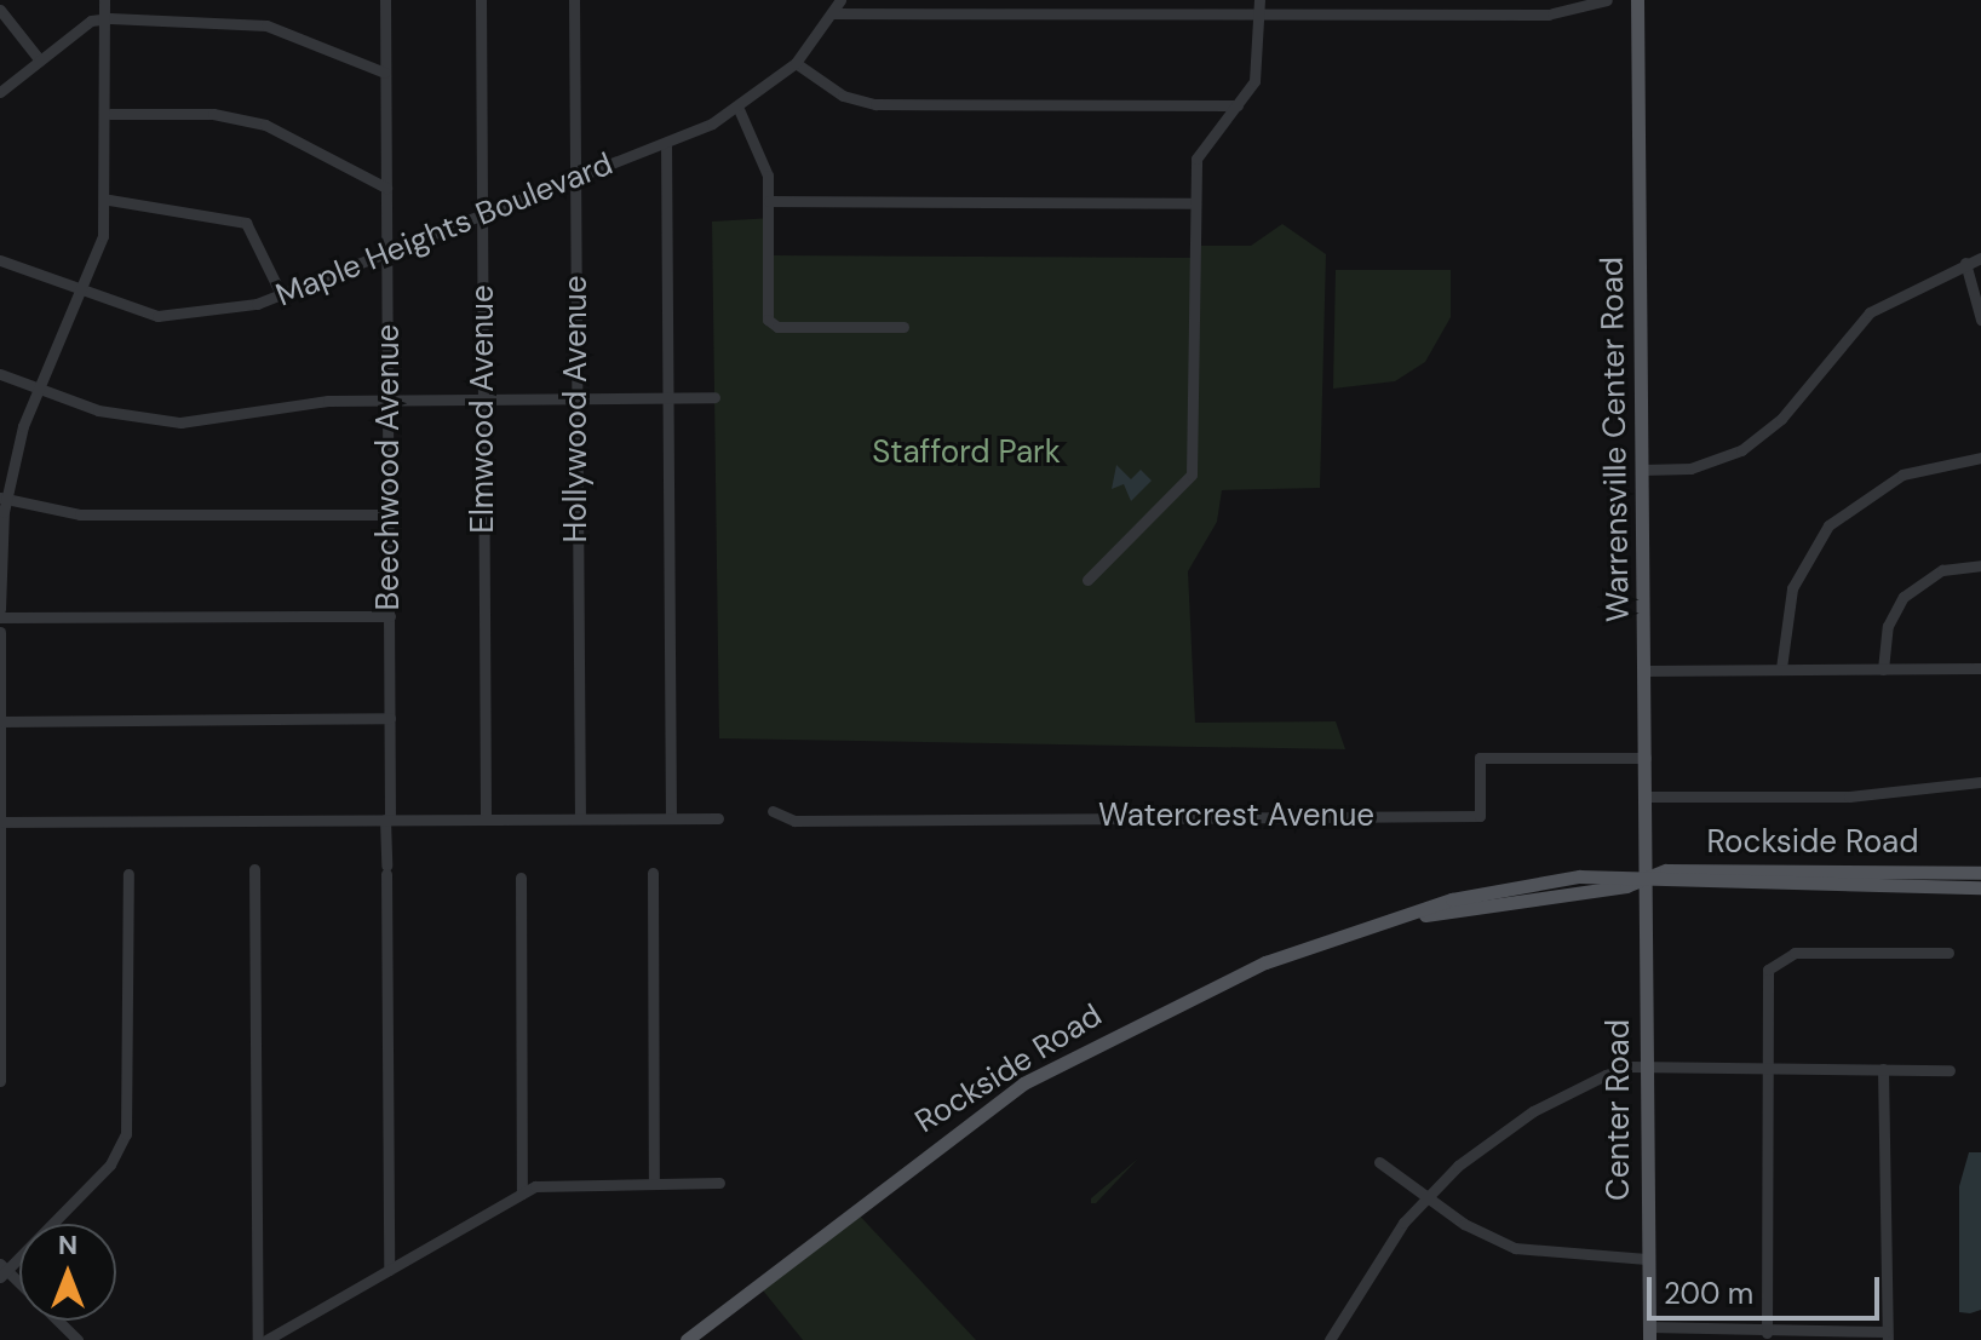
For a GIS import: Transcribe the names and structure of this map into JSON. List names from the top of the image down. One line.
{"streets":{"main road":["Warrensville Center Road","Rockside Road","Center Road"],"street":["Maple Heights Boulevard","Elmwood Avenue","Hollywood Avenue","Beechwood Avenue","Watercrest Avenue"]},"crossings":[["Maple Heights Boulevard","Elmwood Avenue"],["Maple Heights Boulevard","Hollywood Avenue"],["Maple Heights Boulevard","Beechwood Avenue"],["Warrensville Center Road","Watercrest Avenue"],["Warrensville Center Road","Rockside Road"],["Warrensville Center Road","Center Road"],["Rockside Road","Center Road"]],"parks":["Stafford Park"],"scale_bar":"200 m","north":"top"}
